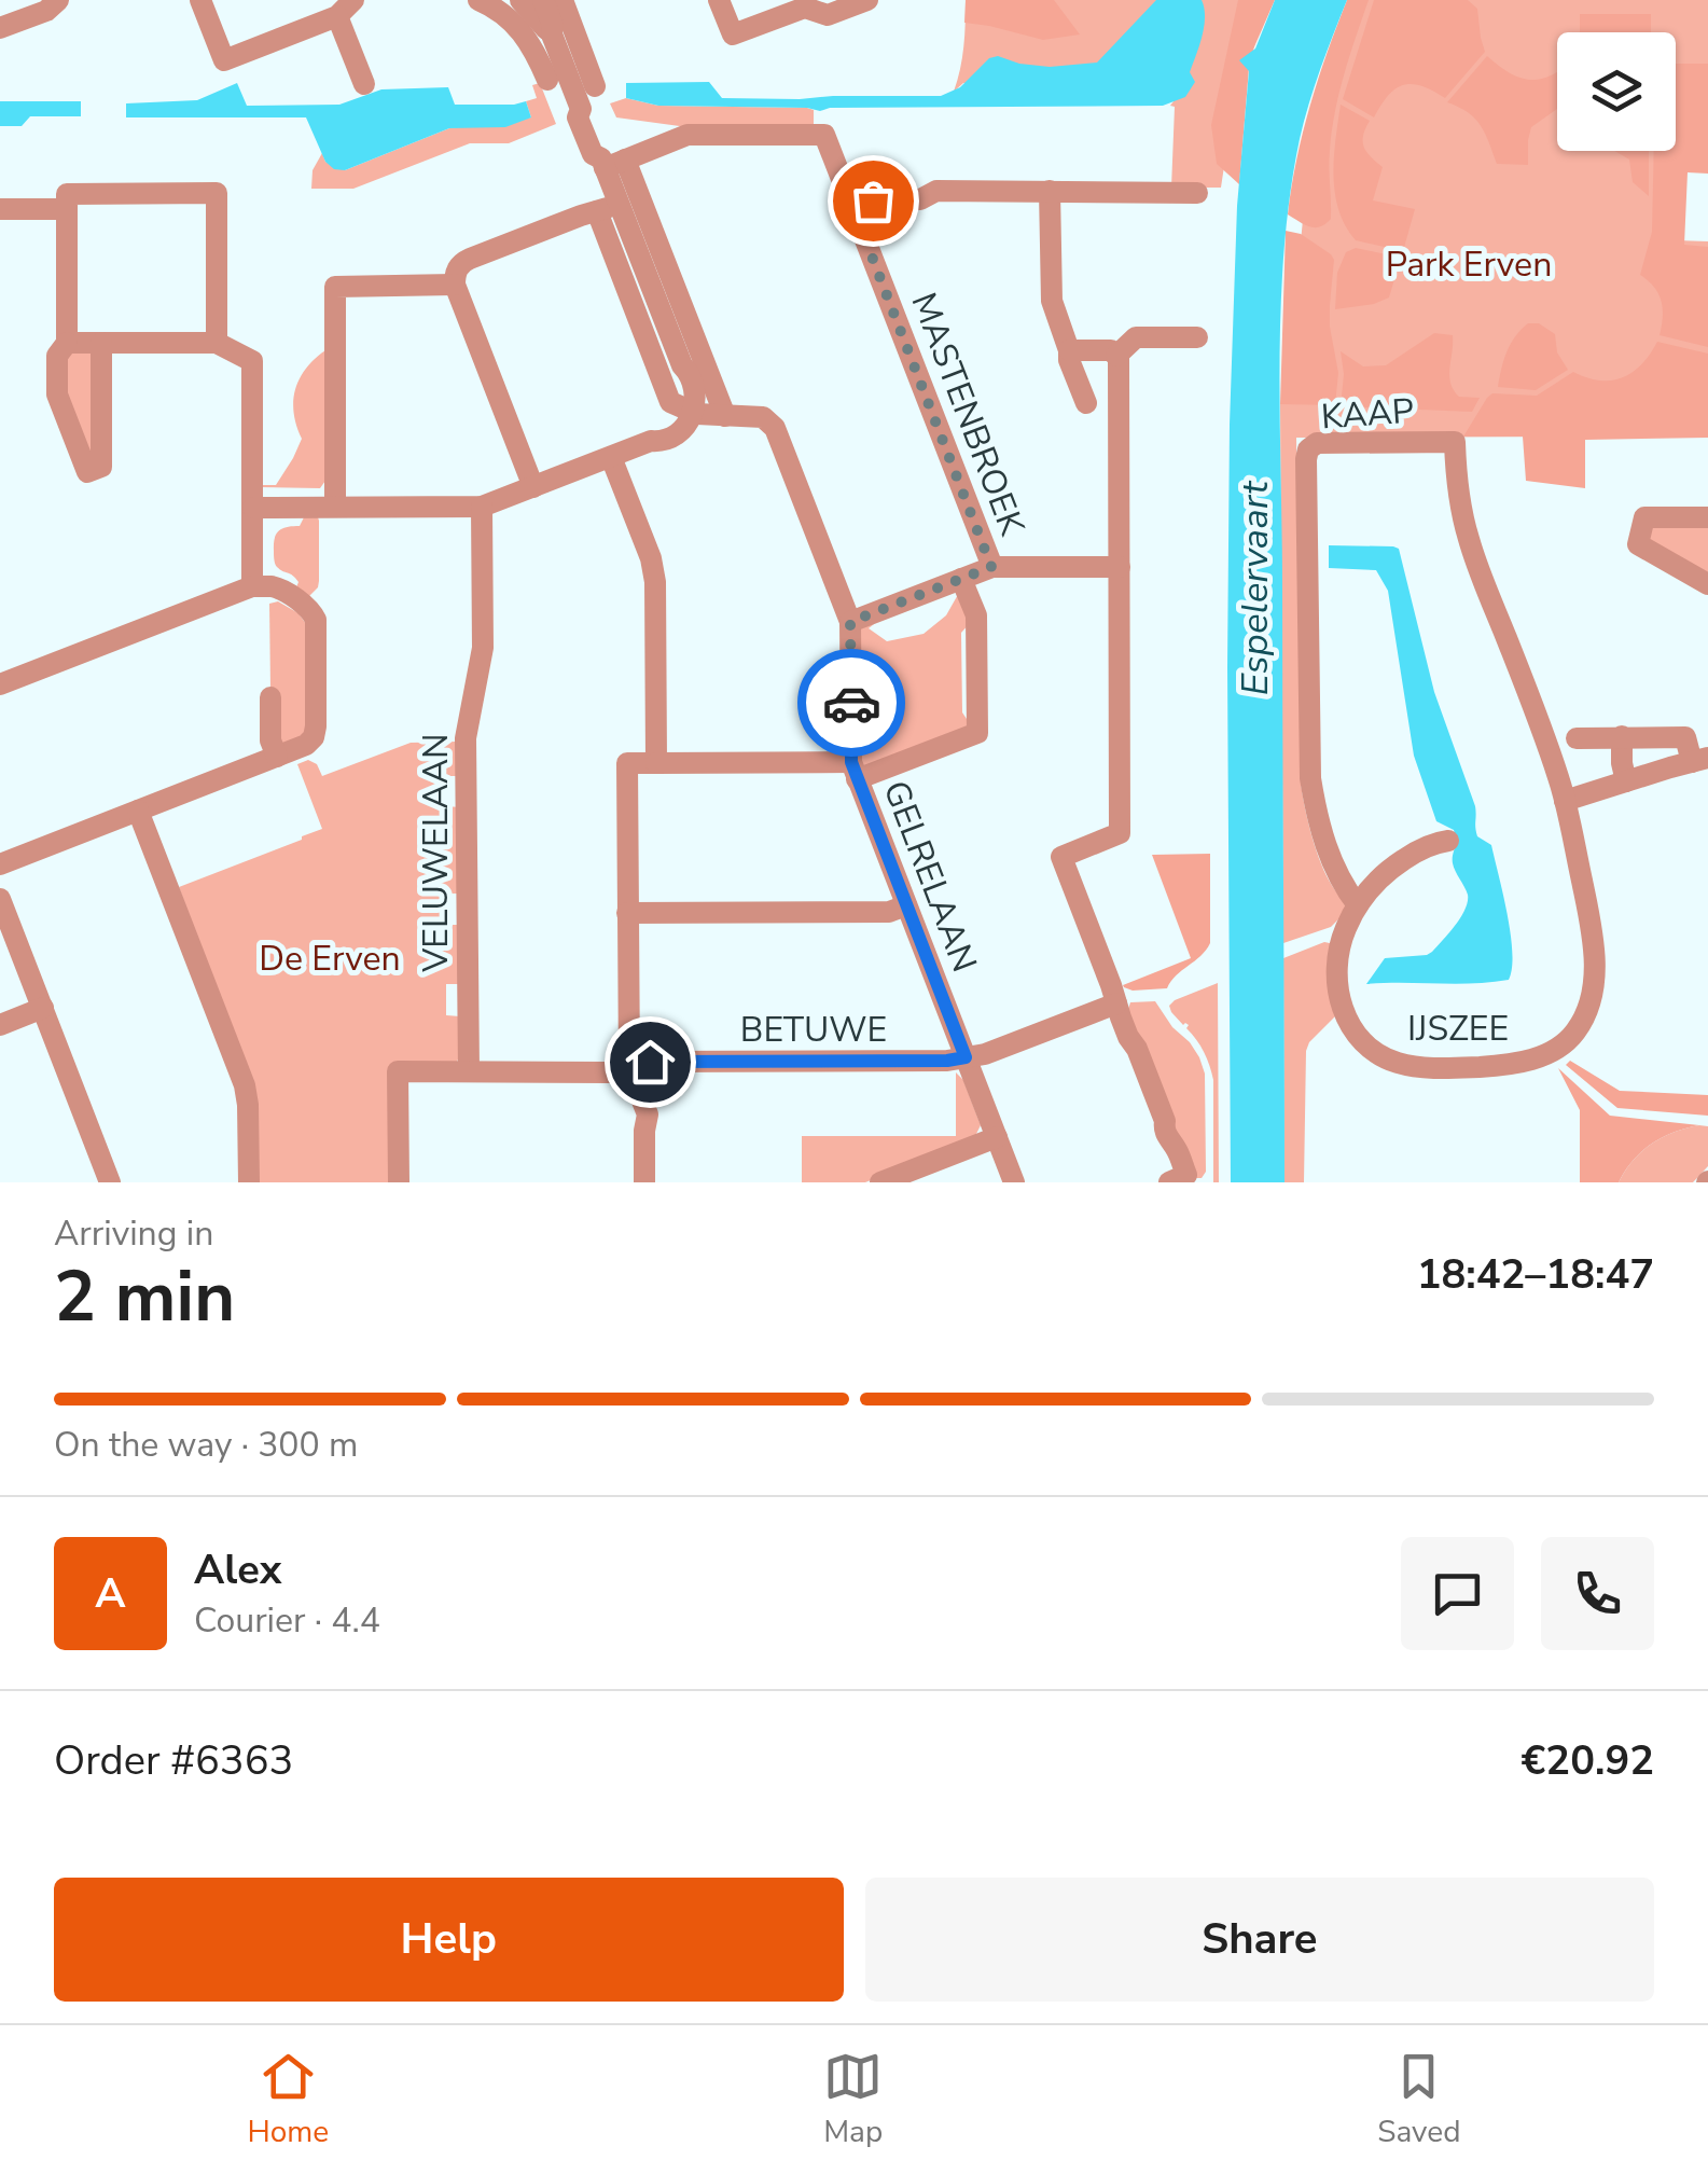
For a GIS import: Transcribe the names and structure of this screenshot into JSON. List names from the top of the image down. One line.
{"streets":{"street":["MASTENBROEK","KAAP","VELUWELAAN","GELRELAAN","IJSZEE","BETUWE"]},"crossings":[["KAAP","IJSZEE"],["VELUWELAAN","BETUWE"],["GELRELAAN","BETUWE"]],"water":["Espelervaart"],"parks":["Park Erven","De Erven"],"page":{"heading":["2 min","Arriving in","18:42–18:47"],"panel":["Alex","Courier · 4.4","Order #6363","€20.92"],"bar":"On the way · 300 m","round":"A","buttons":["Help","Share"],"tabs":["Home","Map","Saved"]}}
